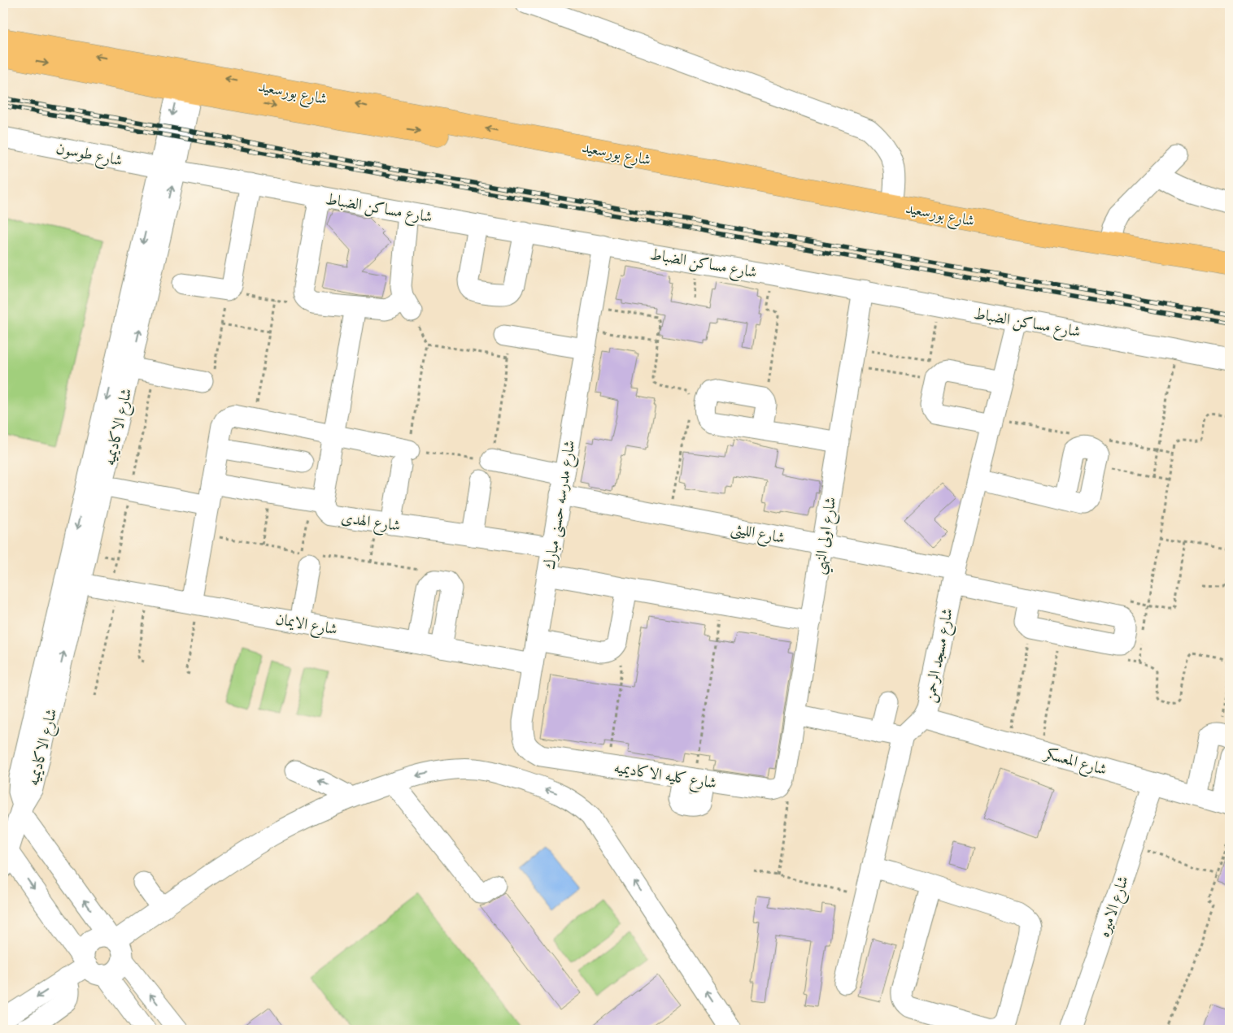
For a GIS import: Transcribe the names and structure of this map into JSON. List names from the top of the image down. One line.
{"streets":{"main road":["شارع بورسعيد"],"street":["شارع طوسون","شارع مساكن الضباط","شارع الاكاديميه","شارع مدرسه حسنى مبارك","شارع الهدى","شارع الليثى","شارع اولى النهي","شارع الايمان","شارع مسجد الرحمن","شارع المعسكر","شارع كليه الاكاديميه","شارع الاميره"]},"crossings":[["شارع بورسعيد","شارع الاكاديميه"],["شارع طوسون","شارع مساكن الضباط"],["شارع طوسون","شارع الاكاديميه"],["شارع مساكن الضباط","شارع الاكاديميه"],["شارع مساكن الضباط","شارع مدرسه حسنى مبارك"],["شارع مساكن الضباط","شارع اولى النهي"],["شارع مساكن الضباط","شارع مسجد الرحمن"],["شارع الاكاديميه","شارع الايمان"],["شارع مدرسه حسنى مبارك","شارع الهدى"],["شارع مدرسه حسنى مبارك","شارع الليثى"],["شارع مدرسه حسنى مبارك","شارع الايمان"],["شارع مدرسه حسنى مبارك","شارع كليه الاكاديميه"],["شارع الليثى","شارع اولى النهي"],["شارع الليثى","شارع مسجد الرحمن"],["شارع اولى النهي","شارع كليه الاكاديميه"],["شارع مسجد الرحمن","شارع المعسكر"],["شارع المعسكر","شارع الاميره"]]}
